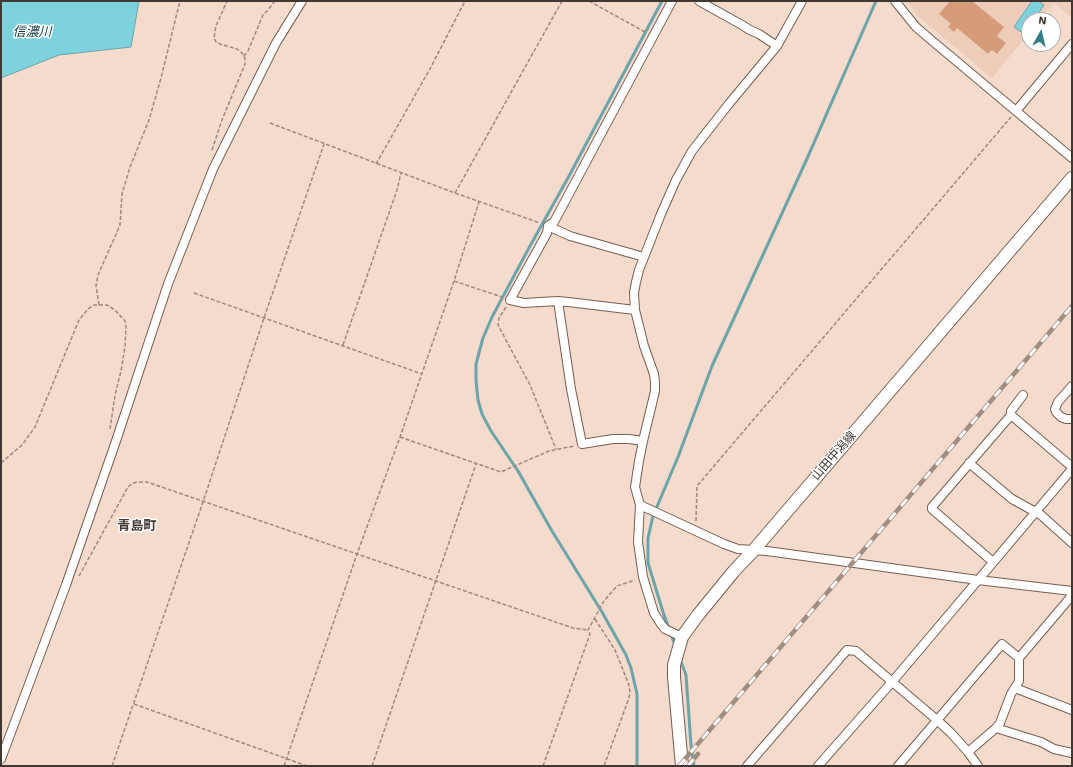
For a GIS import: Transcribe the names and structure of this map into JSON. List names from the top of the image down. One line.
{"streets":{"main road":["山田中潟線"]},"districts":["青島町"],"water":["信濃川"],"north":"top"}
